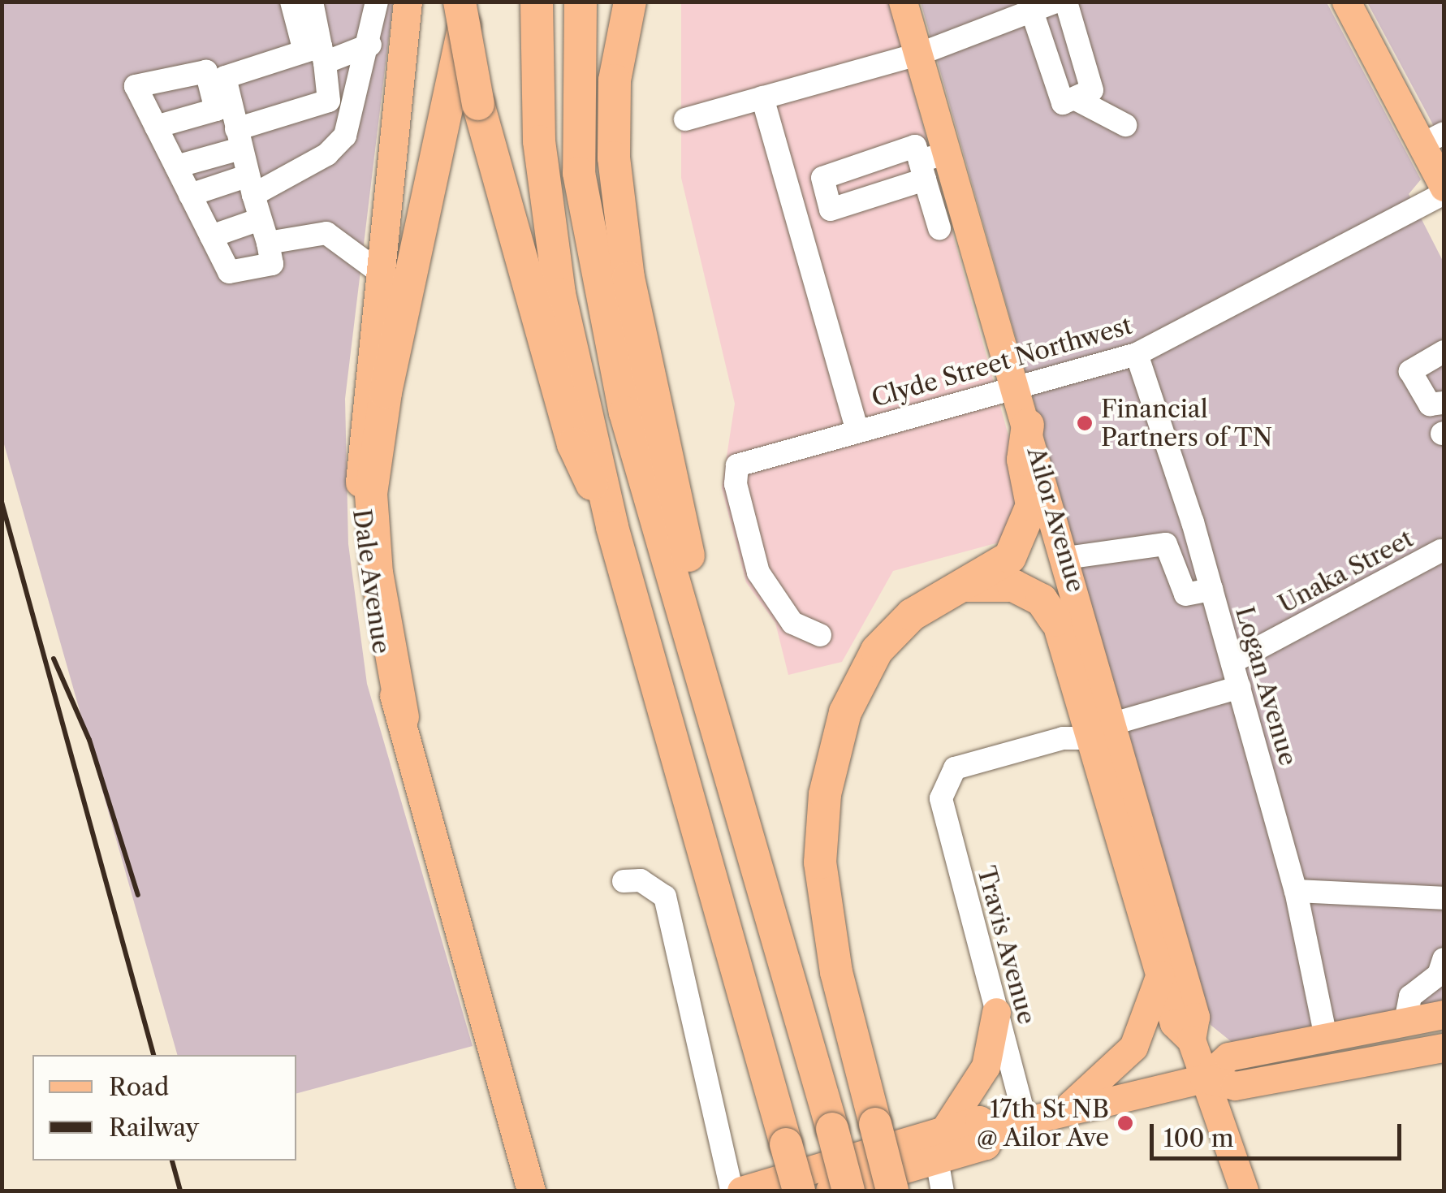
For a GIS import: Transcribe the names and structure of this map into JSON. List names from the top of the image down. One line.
{"streets":{"main road":["Ailor Avenue","Dale Avenue"],"street":["Clyde Street Northwest","Unaka Street","Logan Avenue","Travis Avenue"]},"crossings":[["Clyde Street Northwest","Ailor Avenue"],["Clyde Street Northwest","Logan Avenue"],["Ailor Avenue","Travis Avenue"],["Unaka Street","Logan Avenue"]],"places":["Financial Partners of TN","17th St NB @ Ailor Ave"],"legend":["Road","Railway"],"scale_bar":"100 m"}
